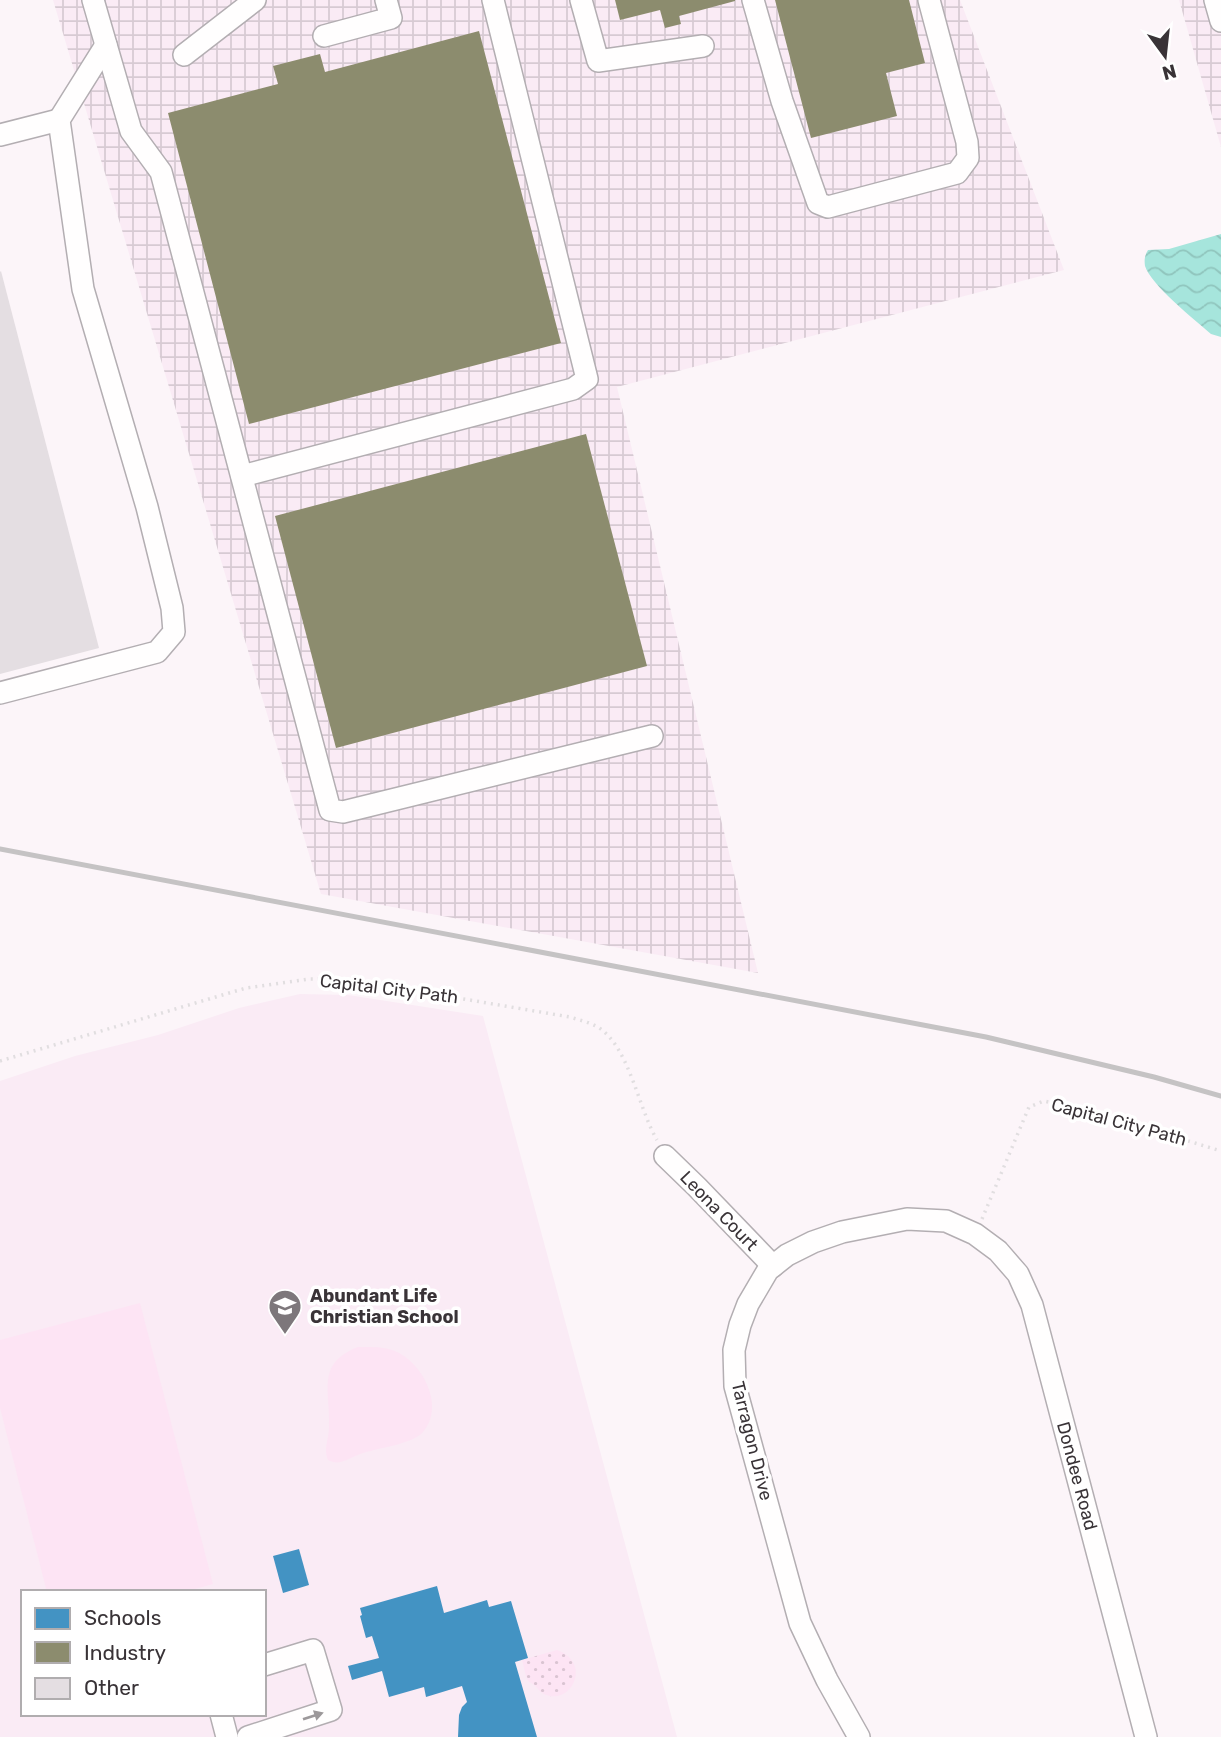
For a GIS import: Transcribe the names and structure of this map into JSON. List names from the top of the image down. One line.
{"streets":{"street":["Leona Court","Tarragon Drive","Dondee Road"],"path":["Capital City Path"]},"crossings":[["Capital City Path","Leona Court"],["Capital City Path","Tarragon Drive"],["Capital City Path","Dondee Road"],["Leona Court","Tarragon Drive"],["Tarragon Drive","Dondee Road"]],"places":{"school or university":["Abundant Life Christian School"]},"legend":["Schools","Industry","Other"],"north":"bottom"}
